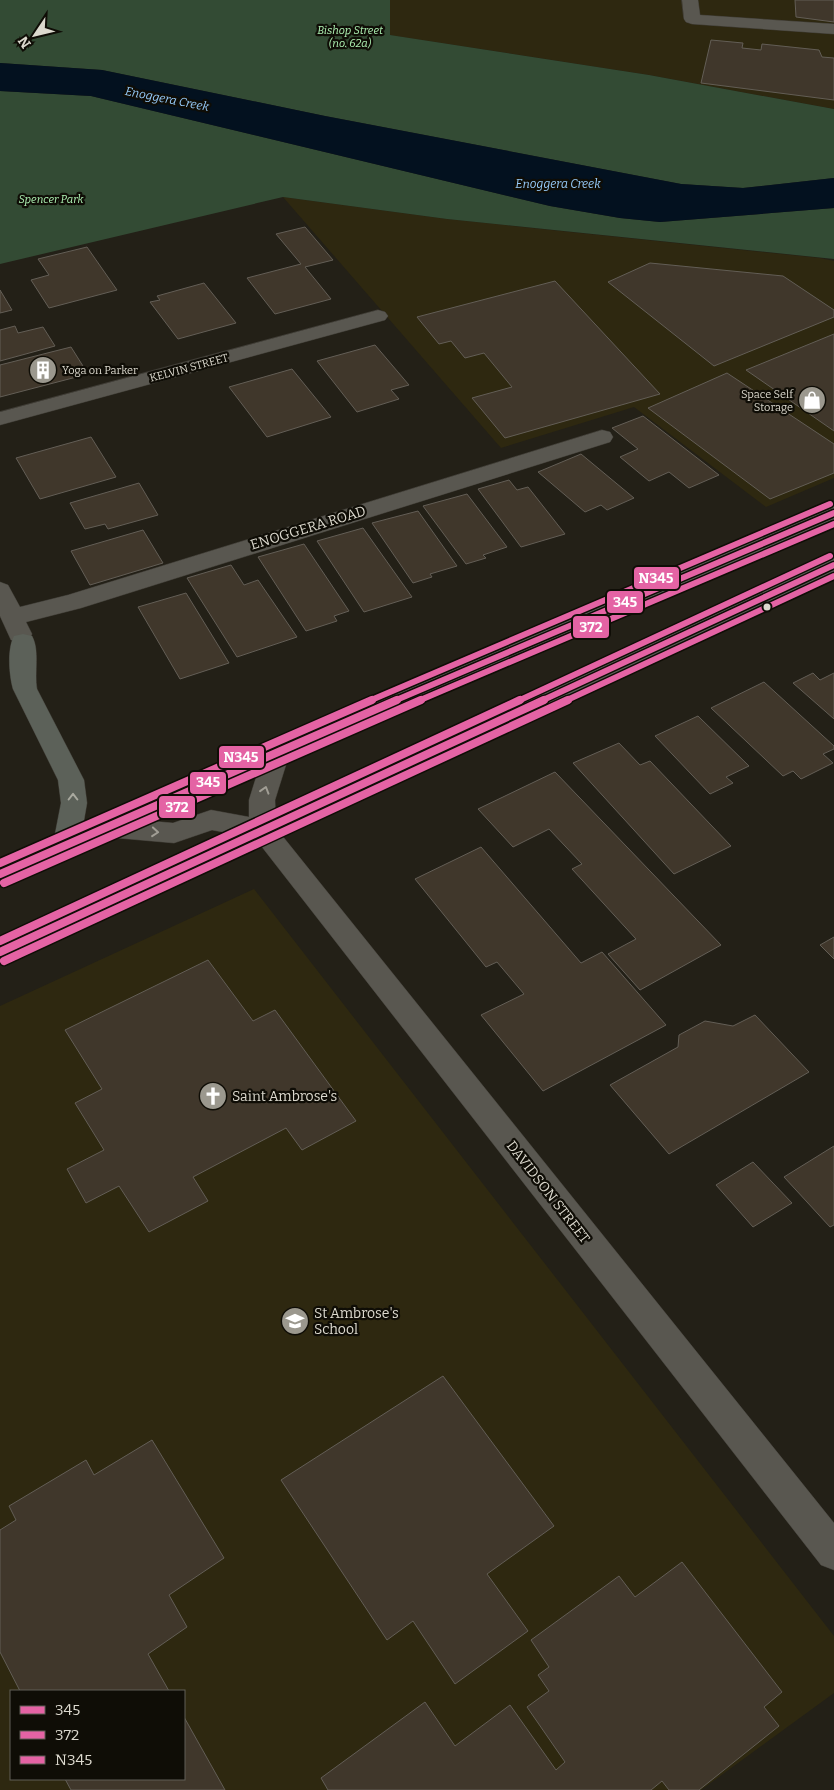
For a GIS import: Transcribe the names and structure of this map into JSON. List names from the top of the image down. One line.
{"streets":{"street":["KELVIN STREET","ENOGGERA ROAD","DAVIDSON STREET"]},"water":["Enoggera Creek"],"parks":["Bishop Street (no. 62a)","Spencer Park"],"places":{"building":["Yoga on Parker"],"shop":["Space Self Storage"],"church":["Saint Ambrose's"],"school or university":["St Ambrose's School"]},"lines":["transit line N345","transit line 345","transit line 372"],"legend":["345","372","N345"],"north":"bottom left"}
